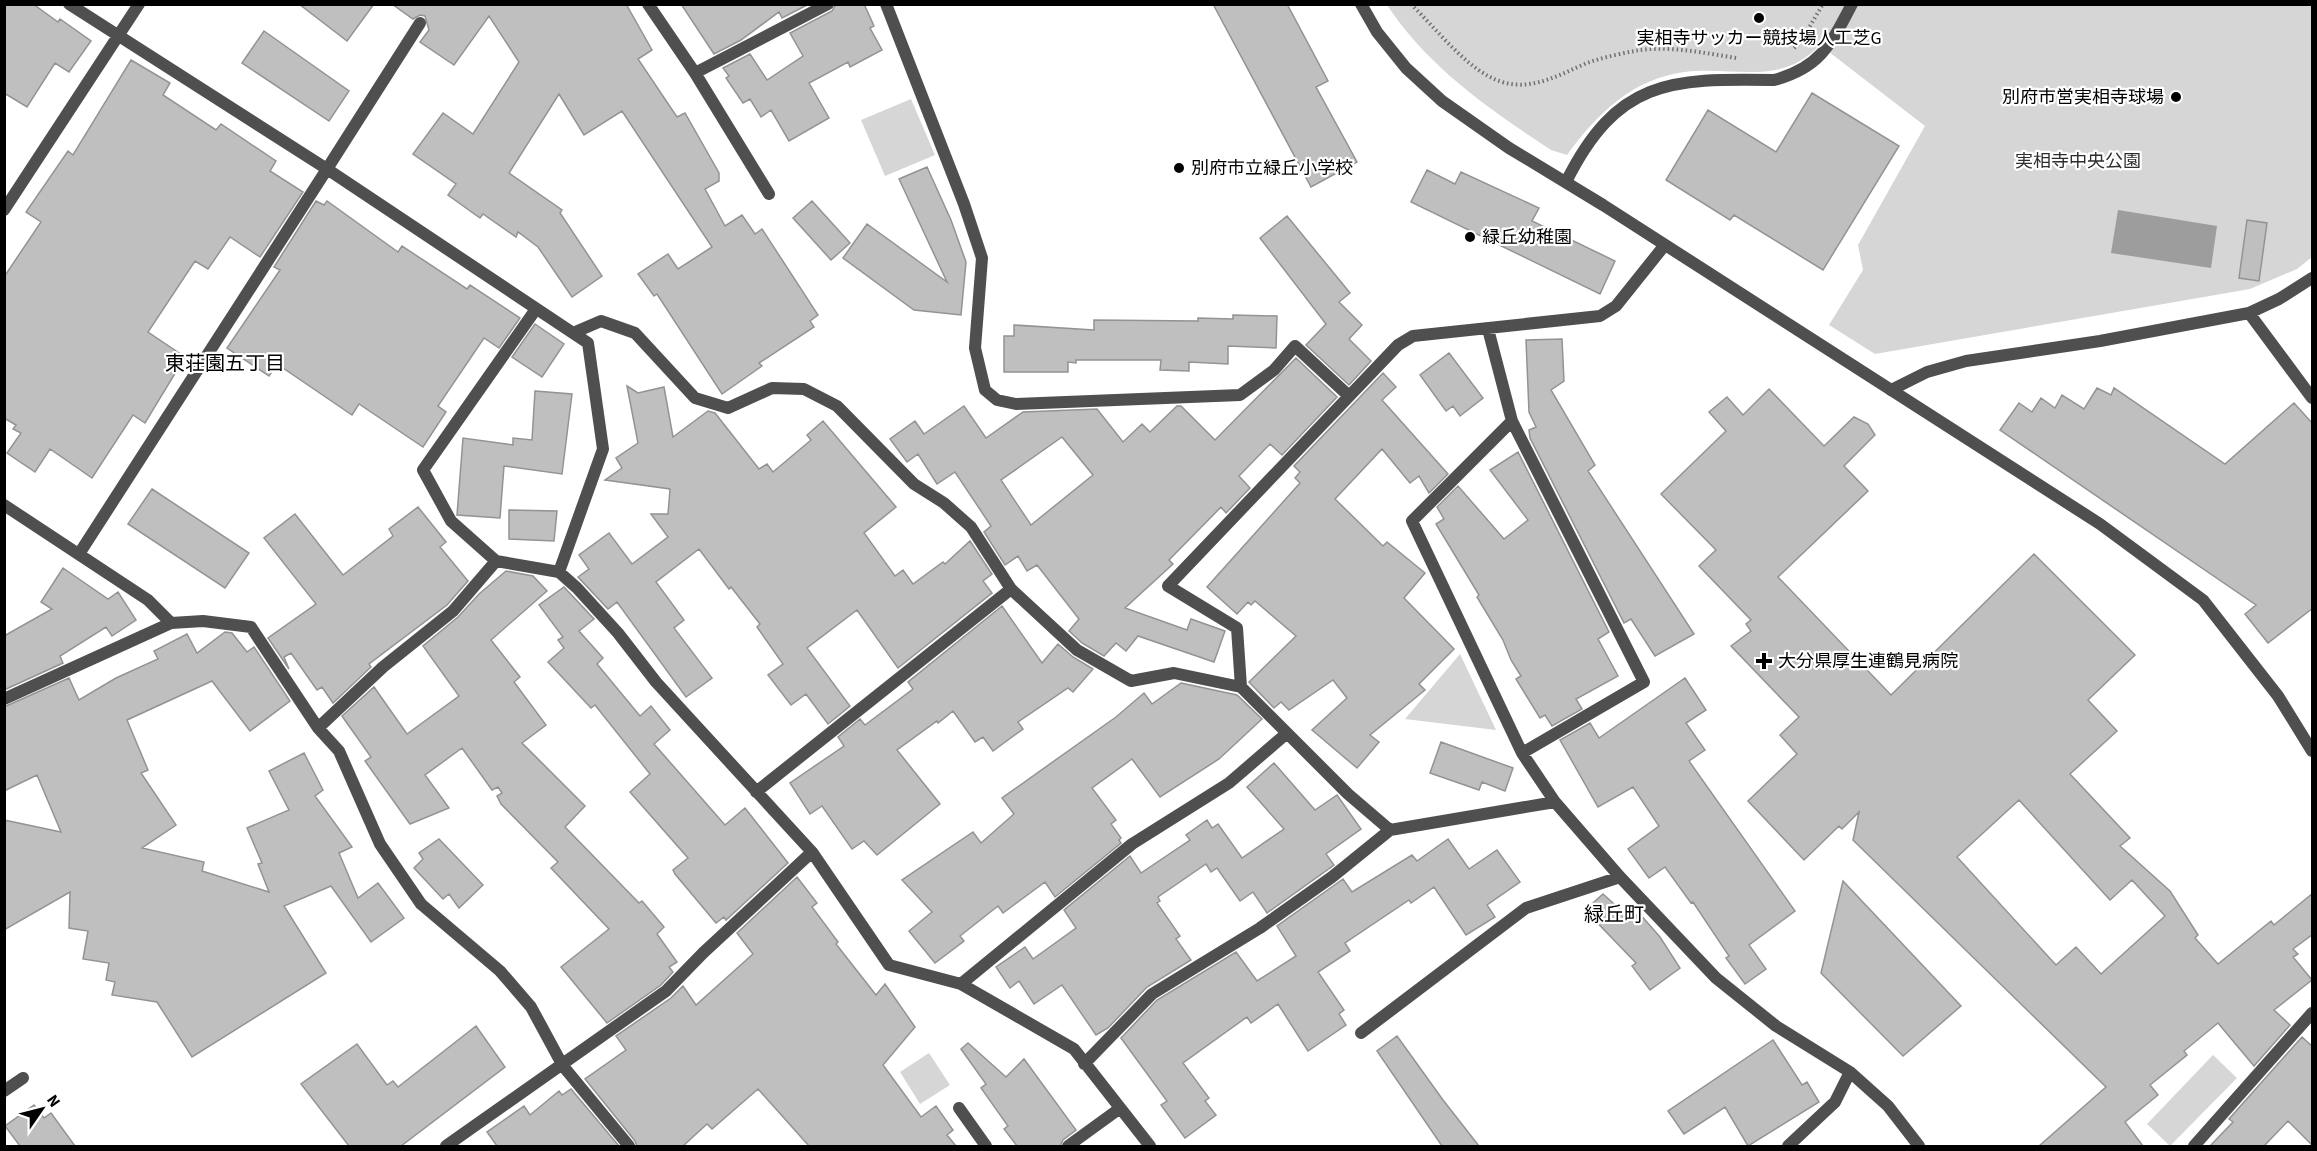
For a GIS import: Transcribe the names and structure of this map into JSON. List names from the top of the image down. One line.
{"districts":["東荘園五丁目","緑丘町"],"parks":["実相寺中央公園"],"places":{"other":["実相寺サッカー競技場人工芝G","別府市営実相寺球場","別府市立緑丘小学校","緑丘幼稚園"],"health":["大分県厚生連鶴見病院"]},"north":"top right"}
